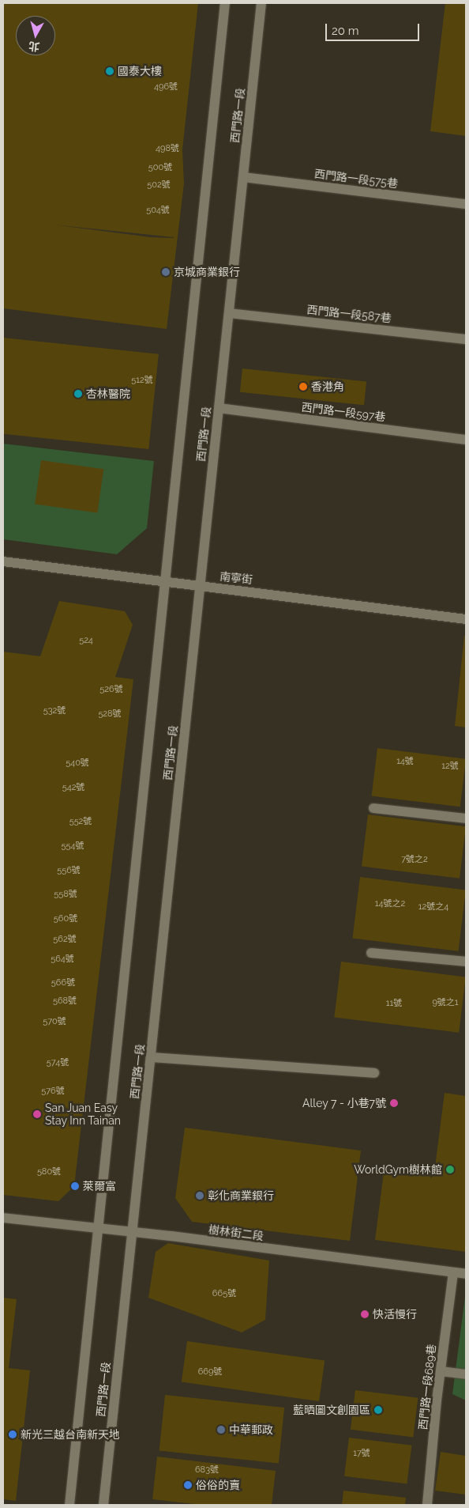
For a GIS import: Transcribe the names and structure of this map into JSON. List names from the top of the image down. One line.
{"streets":{"street":["西門路一段","西門路一段575巷","西門路一段587巷","西門路一段597巷","南寧街","樹林街二段","西門路一段689巷"]},"crossings":[["西門路一段","西門路一段575巷"],["西門路一段","西門路一段587巷"],["西門路一段","西門路一段597巷"],["西門路一段","南寧街"],["西門路一段","樹林街二段"],["樹林街二段","西門路一段689巷"]],"places":["國泰大樓","京城商業銀行","香港角","杏林醫院","Alley 7 - 小巷7號","San Juan Easy Stay Inn Tainan","WorldGym樹林館","萊爾富","彰化商業銀行","快活慢行","藍晒圖文創園區","中華郵政","新光三越台南新天地","俗俗的賣"],"house_numbers":["496號","498號","500號","502號","504號","512號","524","526號","532號","528號","14號","540號","12號","542號","552號","554號","7號之2","556號","558號","14號之2","12號之4","560號","562號","564號","566號","568號","9號之1","11號","570號","574號","576號","580號","665號","669號","17號","683號"],"scale_bar":"20 m","north":"bottom"}
